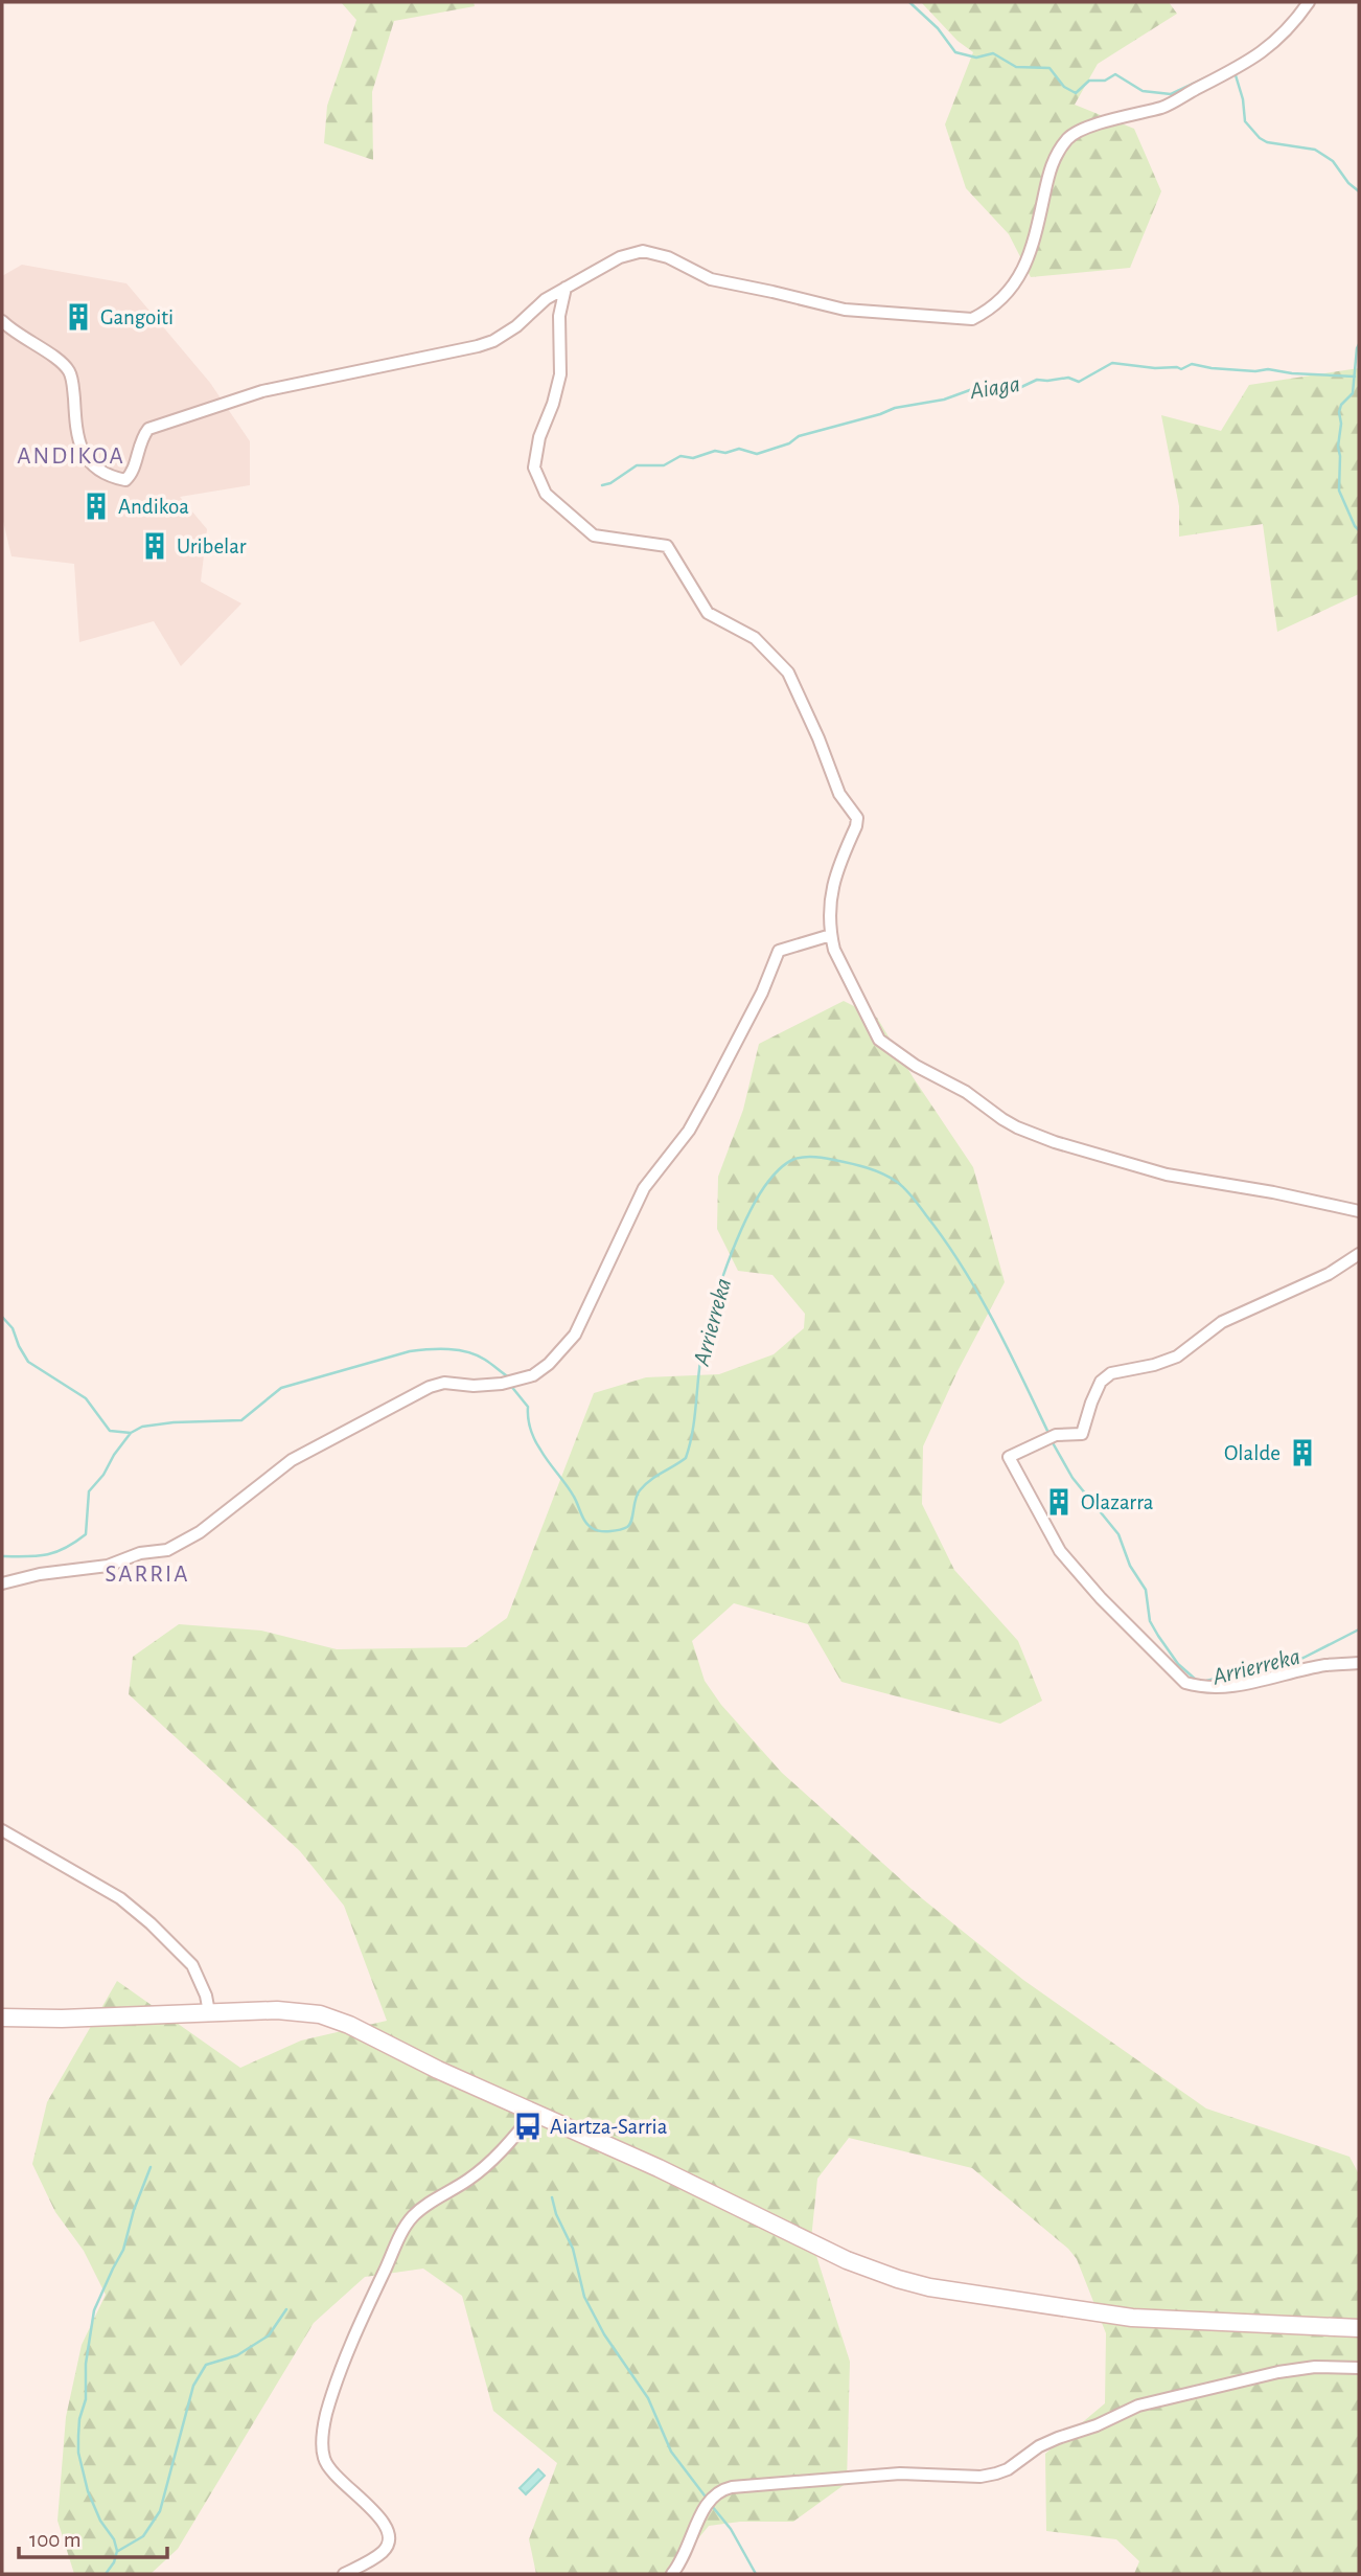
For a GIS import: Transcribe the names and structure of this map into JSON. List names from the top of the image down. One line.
{"districts":["ANDIKOA","SARRIA"],"water":["Aiaga","Arrierreka"],"places":{"building":["Gangoiti","Andikoa","Uribelar","Olalde","Olazarra"],"bus stop":["Aiartza-Sarria"]},"scale_bar":"100 m"}
